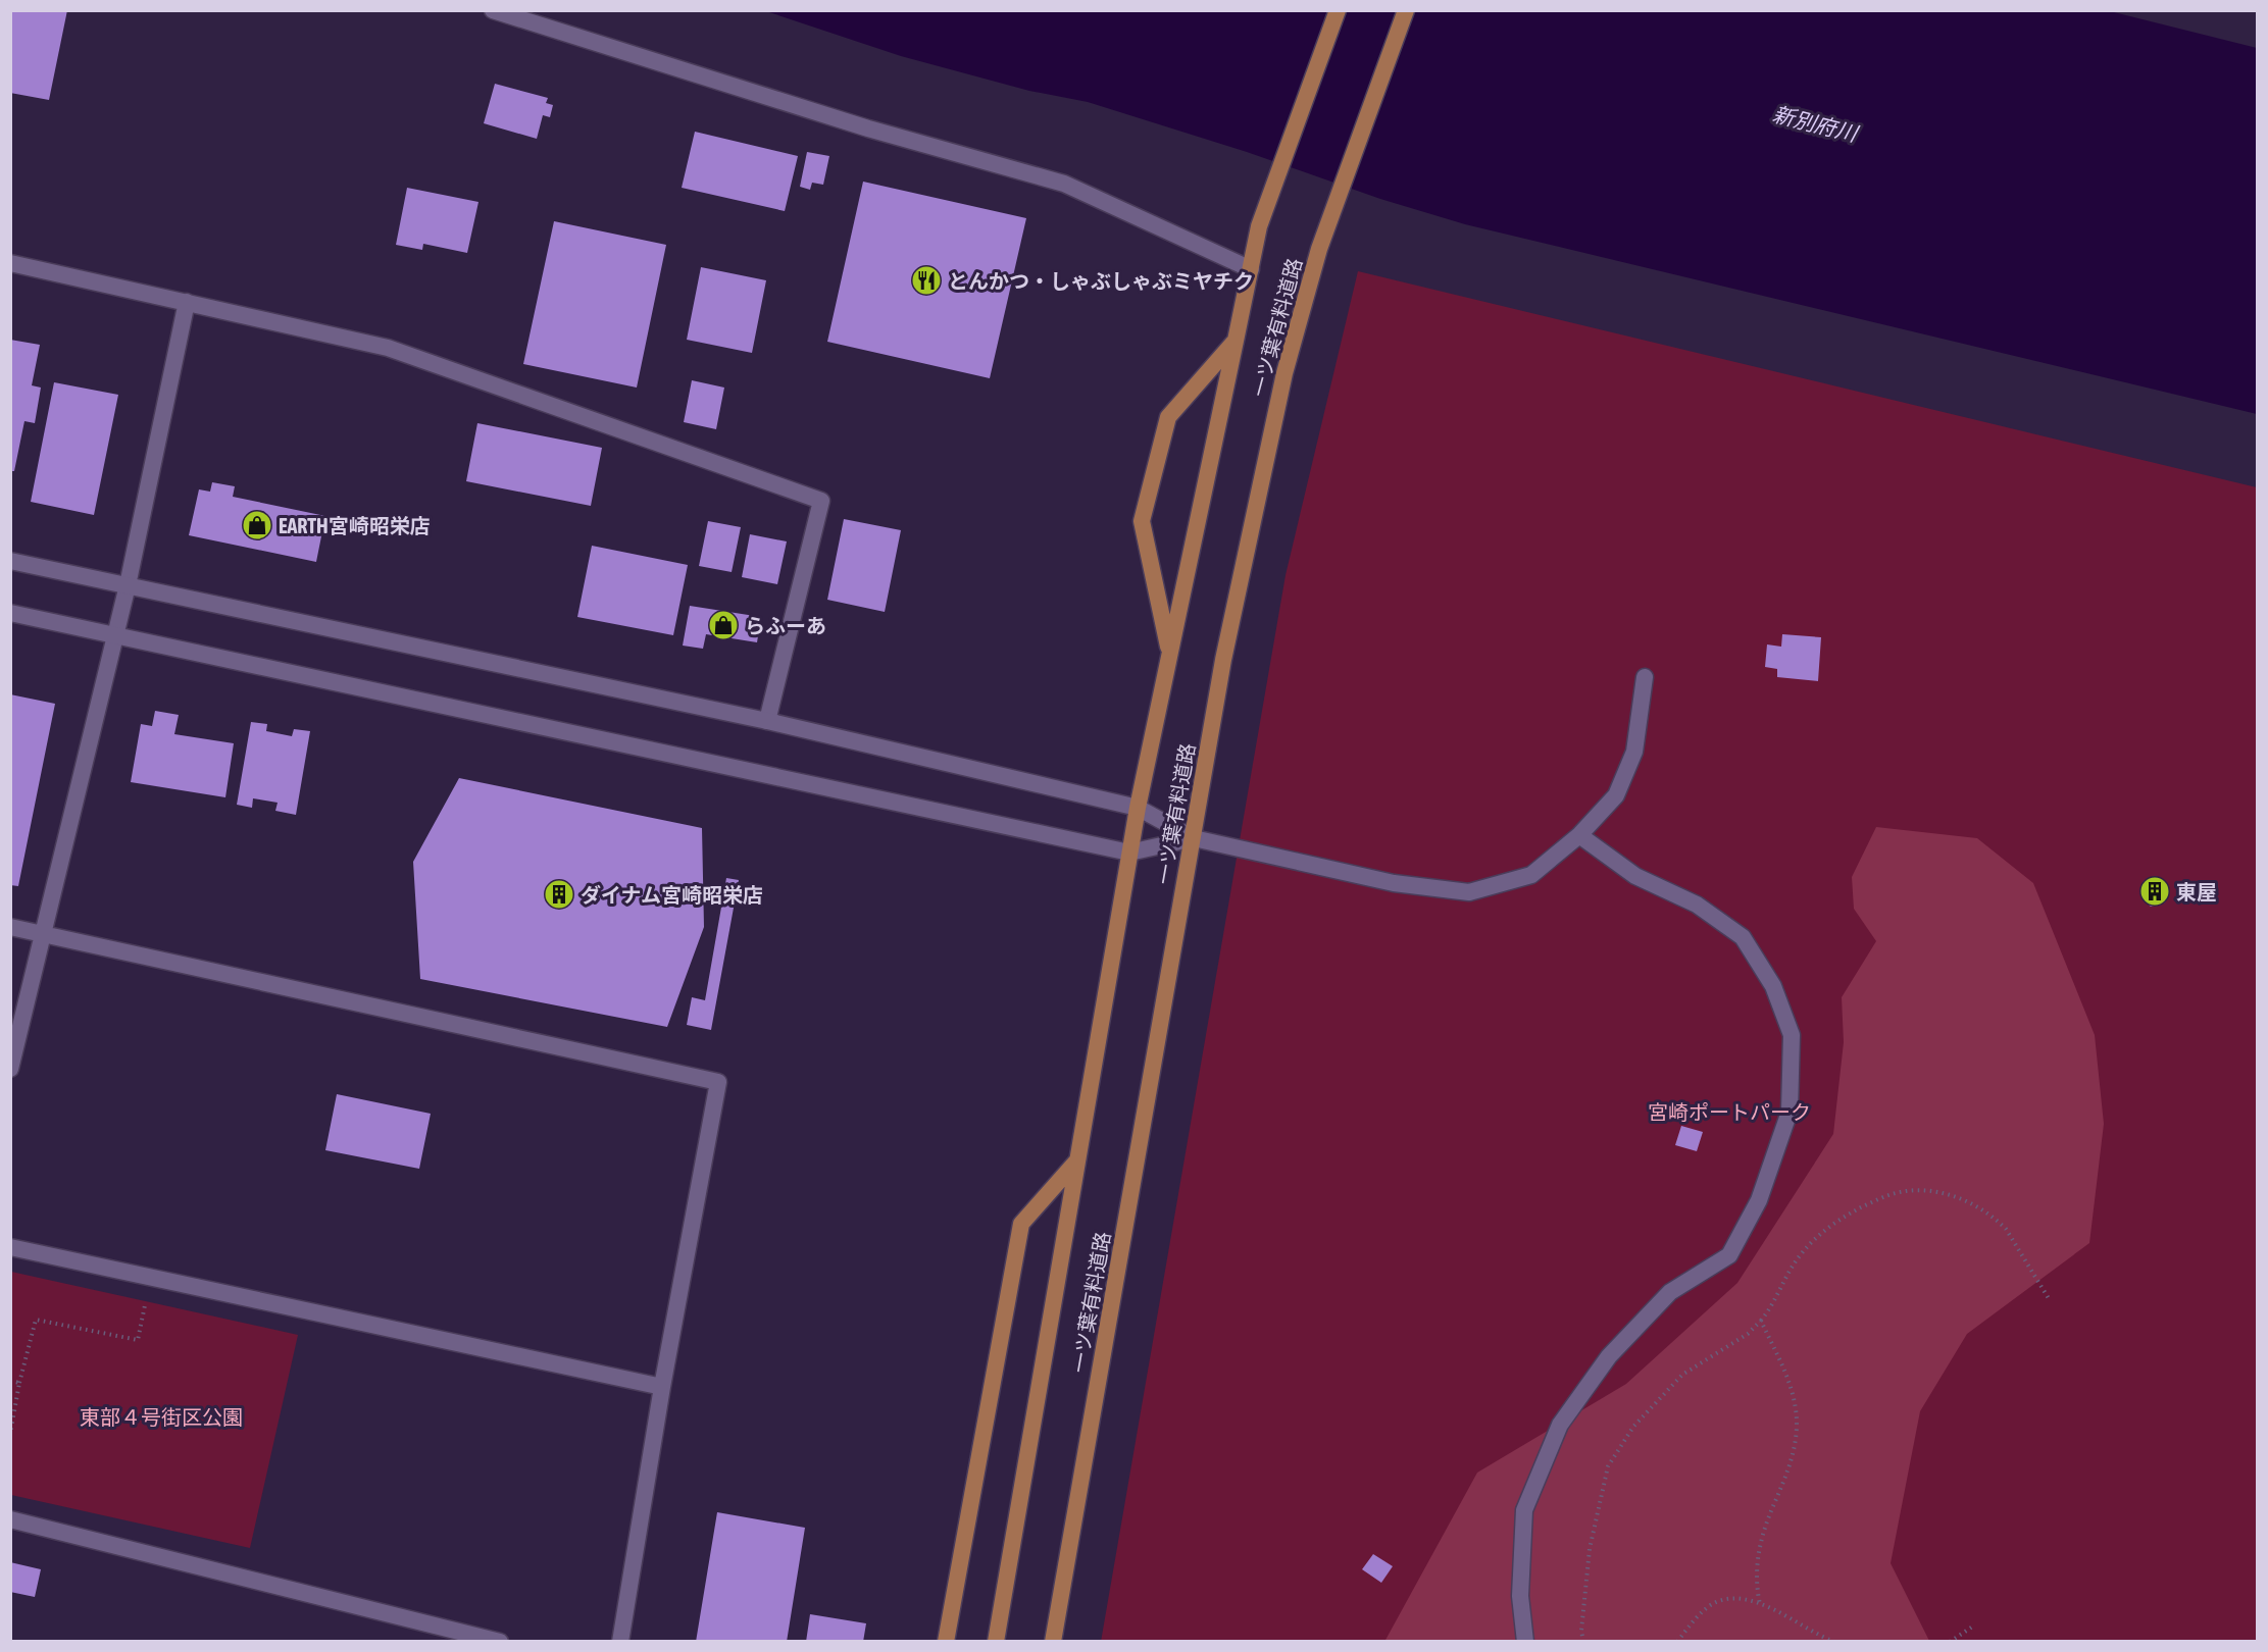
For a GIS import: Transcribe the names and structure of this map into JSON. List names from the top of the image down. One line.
{"streets":{"main road":["一ツ葉有料道路"]},"water":["新別府川"],"parks":["宮崎ポートパーク","東部４号街区公園"],"places":{"restaurant":["とんかつ・しゃぶしゃぶミヤチク"],"shop":["EARTH宮崎昭栄店","らふーあ"],"building":["東屋","ダイナム宮崎昭栄店"]}}
